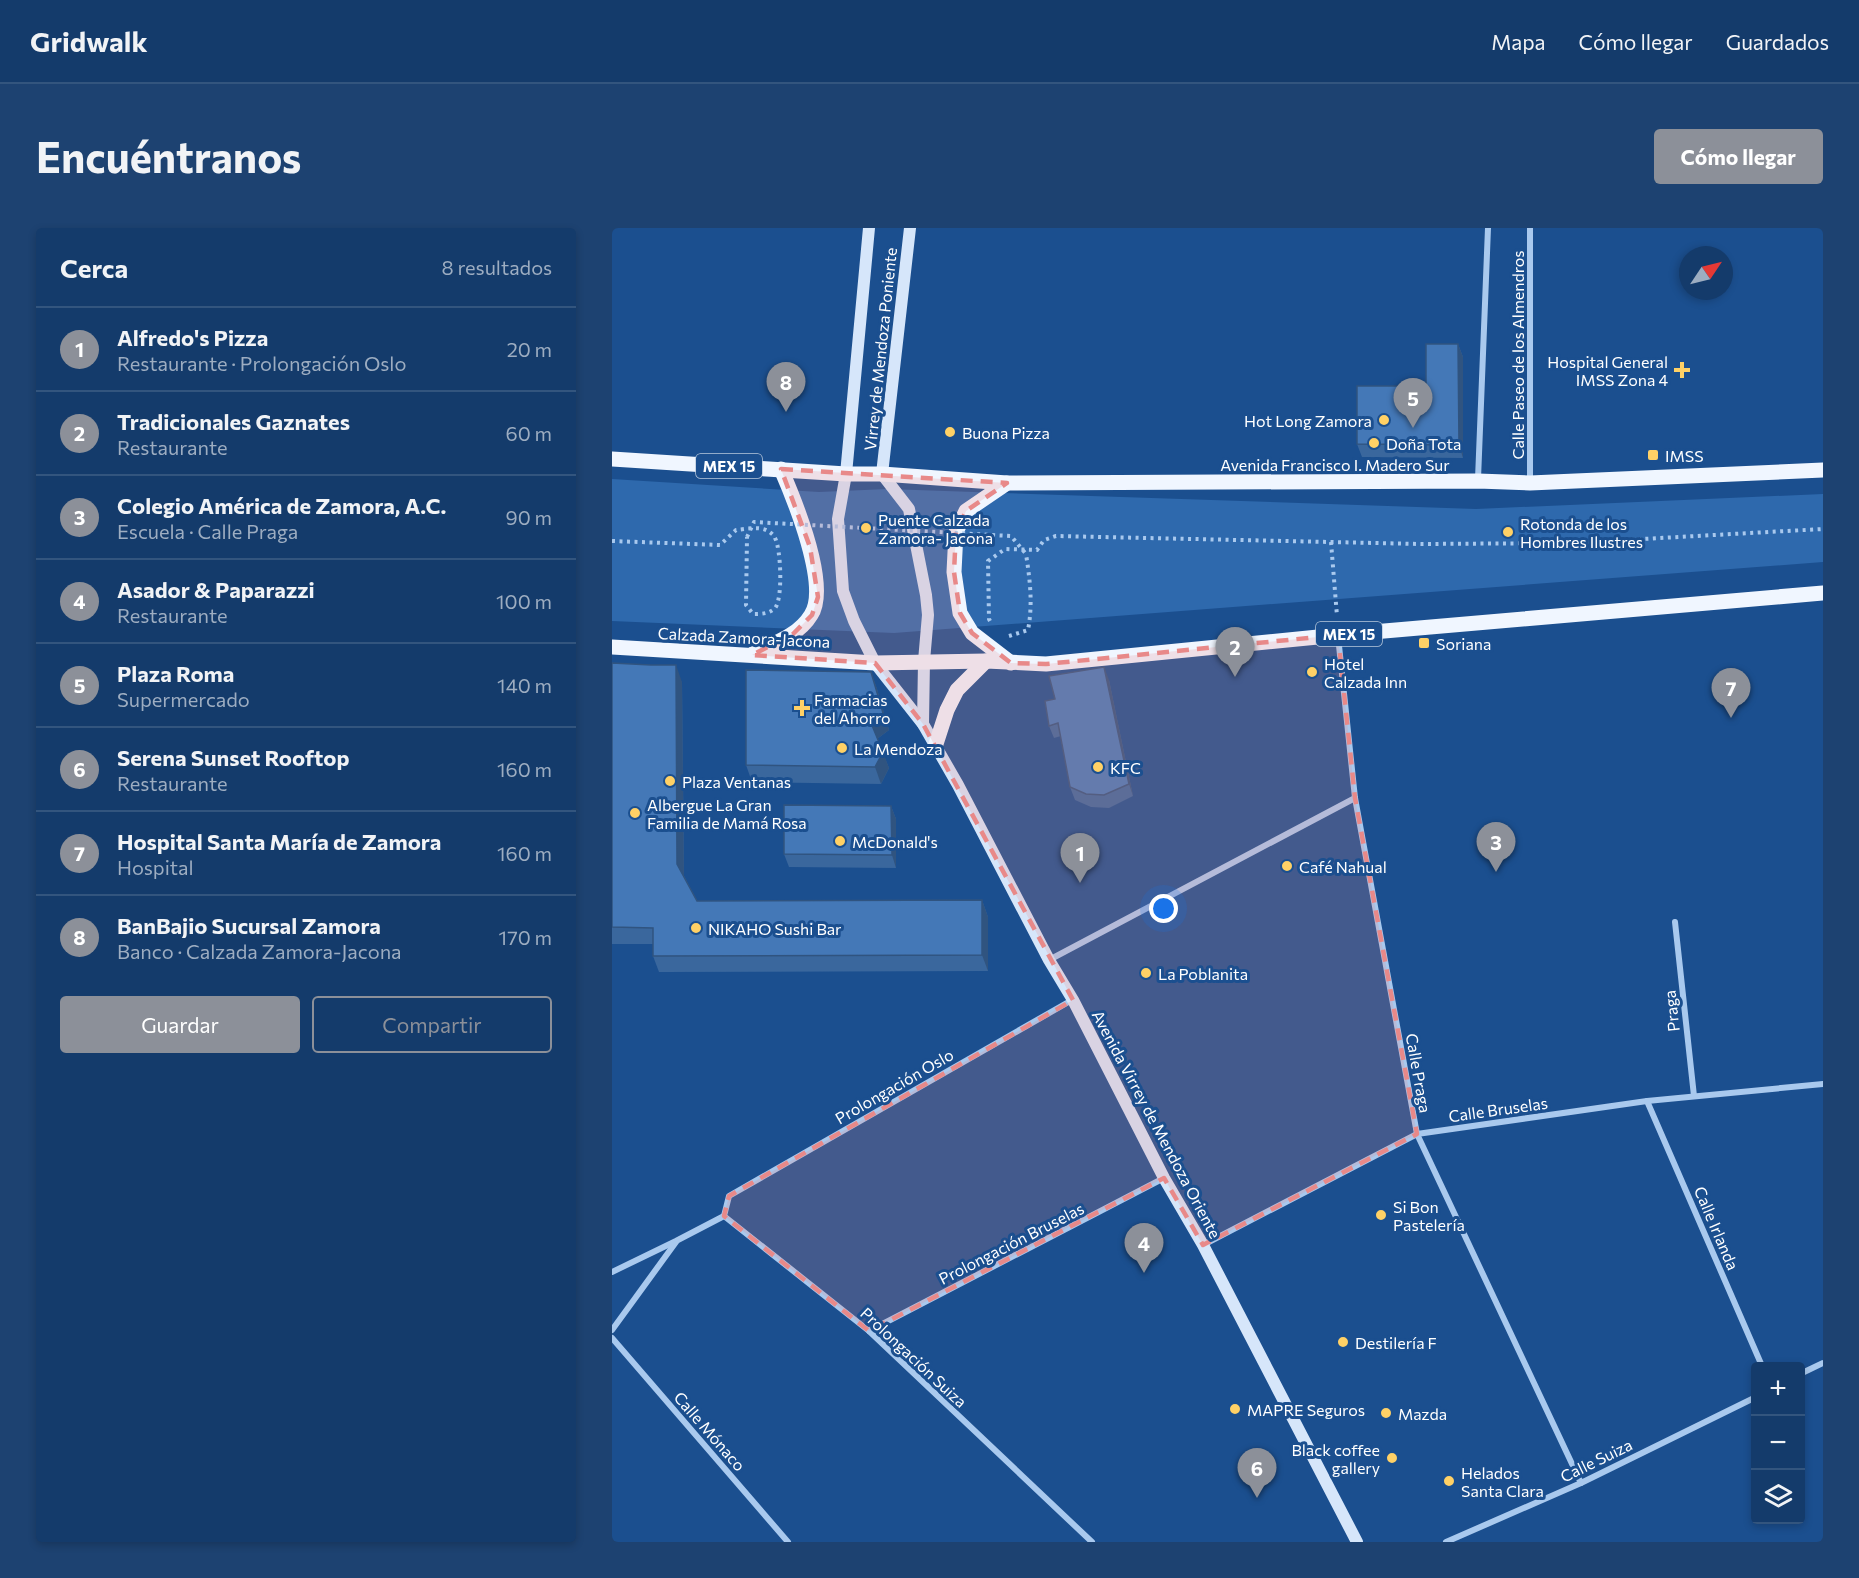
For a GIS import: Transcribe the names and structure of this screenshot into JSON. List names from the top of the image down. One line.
{"streets":{"main road":["Avenida Francisco I. Madero Sur","MEX 15","Calzada Zamora-Jacona"],"street":["Virrey de Mendoza Poniente","Calle Paseo de los Almendros","Praga","Calle Praga","Prolongación Oslo","Calle Bruselas","Avenida Virrey de Mendoza Oriente","Calle Irlanda","Prolongación Bruselas","Prolongación Suiza","Calle Mónaco","Calle Suiza"]},"crossings":[["Virrey de Mendoza Poniente","Avenida Francisco I. Madero Sur"],["Virrey de Mendoza Poniente","MEX 15"],["Virrey de Mendoza Poniente","Calzada Zamora-Jacona"],["Virrey de Mendoza Poniente","Avenida Virrey de Mendoza Oriente"],["Calle Paseo de los Almendros","Avenida Francisco I. Madero Sur"],["Avenida Francisco I. Madero Sur","MEX 15"],["Avenida Francisco I. Madero Sur","Avenida Virrey de Mendoza Oriente"],["MEX 15","Calzada Zamora-Jacona"],["MEX 15","Calle Praga"],["MEX 15","Avenida Virrey de Mendoza Oriente"],["Calzada Zamora-Jacona","Avenida Virrey de Mendoza Oriente"],["Praga","Calle Bruselas"],["Calle Praga","Calle Bruselas"],["Calle Praga","Calle Suiza"],["Prolongación Oslo","Avenida Virrey de Mendoza Oriente"],["Prolongación Oslo","Prolongación Suiza"],["Calle Bruselas","Avenida Virrey de Mendoza Oriente"],["Calle Bruselas","Calle Irlanda"],["Avenida Virrey de Mendoza Oriente","Prolongación Bruselas"],["Prolongación Bruselas","Prolongación Suiza"]],"places":{"health":["Hospital General IMSS Zona 4","Farmacias del Ahorro"],"other":["Hot Long Zamora","Buona Pizza","Doña Tota","Puente Calzada Zamora- Jacona","Rotonda de los Hombres Ilustres","Hotel Calzada Inn","La Mendoza","KFC","Plaza Ventanas","Albergue La Gran Familia de Mamá Rosa","McDonald's","Café Nahual","NIKAHO Sushi Bar","La Poblanita","Si Bon Pastelería","Destilería F","MAPRE Seguros","Mazda","Black coffee gallery","Helados Santa Clara"],"transit":["IMSS","Soriana"]},"north":"top right","page":{"header":"Gridwalk","nav":["Mapa","Cómo llegar","Guardados"],"buttons":["Cómo llegar",["Guardar","Compartir"]],"title":"Encuéntranos","heading":["Cerca","8 resultados"],"list":[{"mark":"1","name":"Alfredo's Pizza","note":"Restaurante · Prolongación Oslo","value":"20 m"},{"mark":"2","name":"Tradicionales Gaznates","note":"Restaurante","value":"60 m"},{"mark":"3","name":"Colegio América de Zamora, A.C.","note":"Escuela · Calle Praga","value":"90 m"},{"mark":"4","name":"Asador & Paparazzi","note":"Restaurante","value":"100 m"},{"mark":"5","name":"Plaza Roma","note":"Supermercado","value":"140 m"},{"mark":"6","name":"Serena Sunset Rooftop","note":"Restaurante","value":"160 m"},{"mark":"7","name":"Hospital Santa María de Zamora","note":"Hospital","value":"160 m"},{"mark":"8","name":"BanBajio Sucursal Zamora","note":"Banco · Calzada Zamora-Jacona","value":"170 m"}],"pins":["8","5","2","7","3","1","4","6"],"map_buttons":["+","−"]}}
